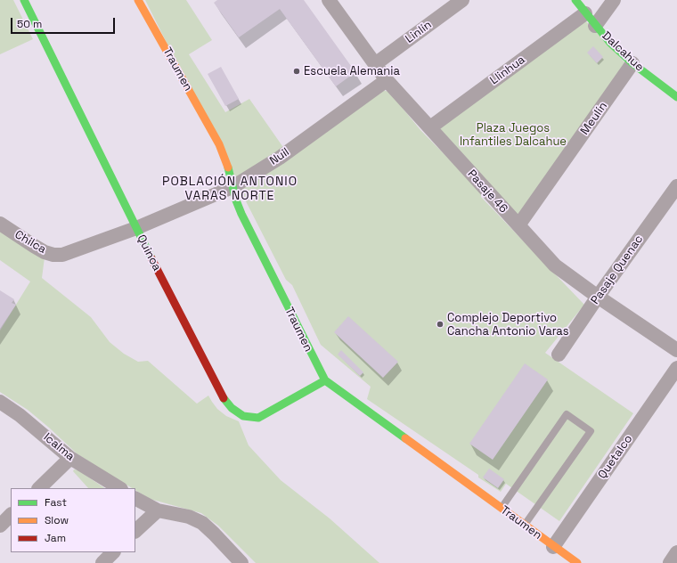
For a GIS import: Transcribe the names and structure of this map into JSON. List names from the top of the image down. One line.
{"streets":{"street":["Linlín","Dalcahue","Traumen","Llinhua","Meulín","Nuil","Pasaje 46","Chilca","Quinoa","Pasaje Quenac","Icalma","Quetalco"]},"crossings":[["Linlín","Pasaje 46"],["Dalcahue","Llinhua"],["Dalcahue","Meulín"],["Traumen","Nuil"],["Traumen","Quinoa"],["Traumen","Quetalco"],["Llinhua","Pasaje 46"],["Meulín","Pasaje 46"],["Nuil","Pasaje 46"],["Nuil","Chilca"],["Nuil","Quinoa"],["Pasaje 46","Pasaje Quenac"]],"districts":["POBLACIÓN ANTONIO VARAS NORTE"],"parks":["Plaza Juegos Infantiles Dalcahue"],"places":["Escuela Alemania","Complejo Deportivo Cancha Antonio Varas"],"legend":["Fast","Slow","Jam"],"scale_bar":"50 m"}
